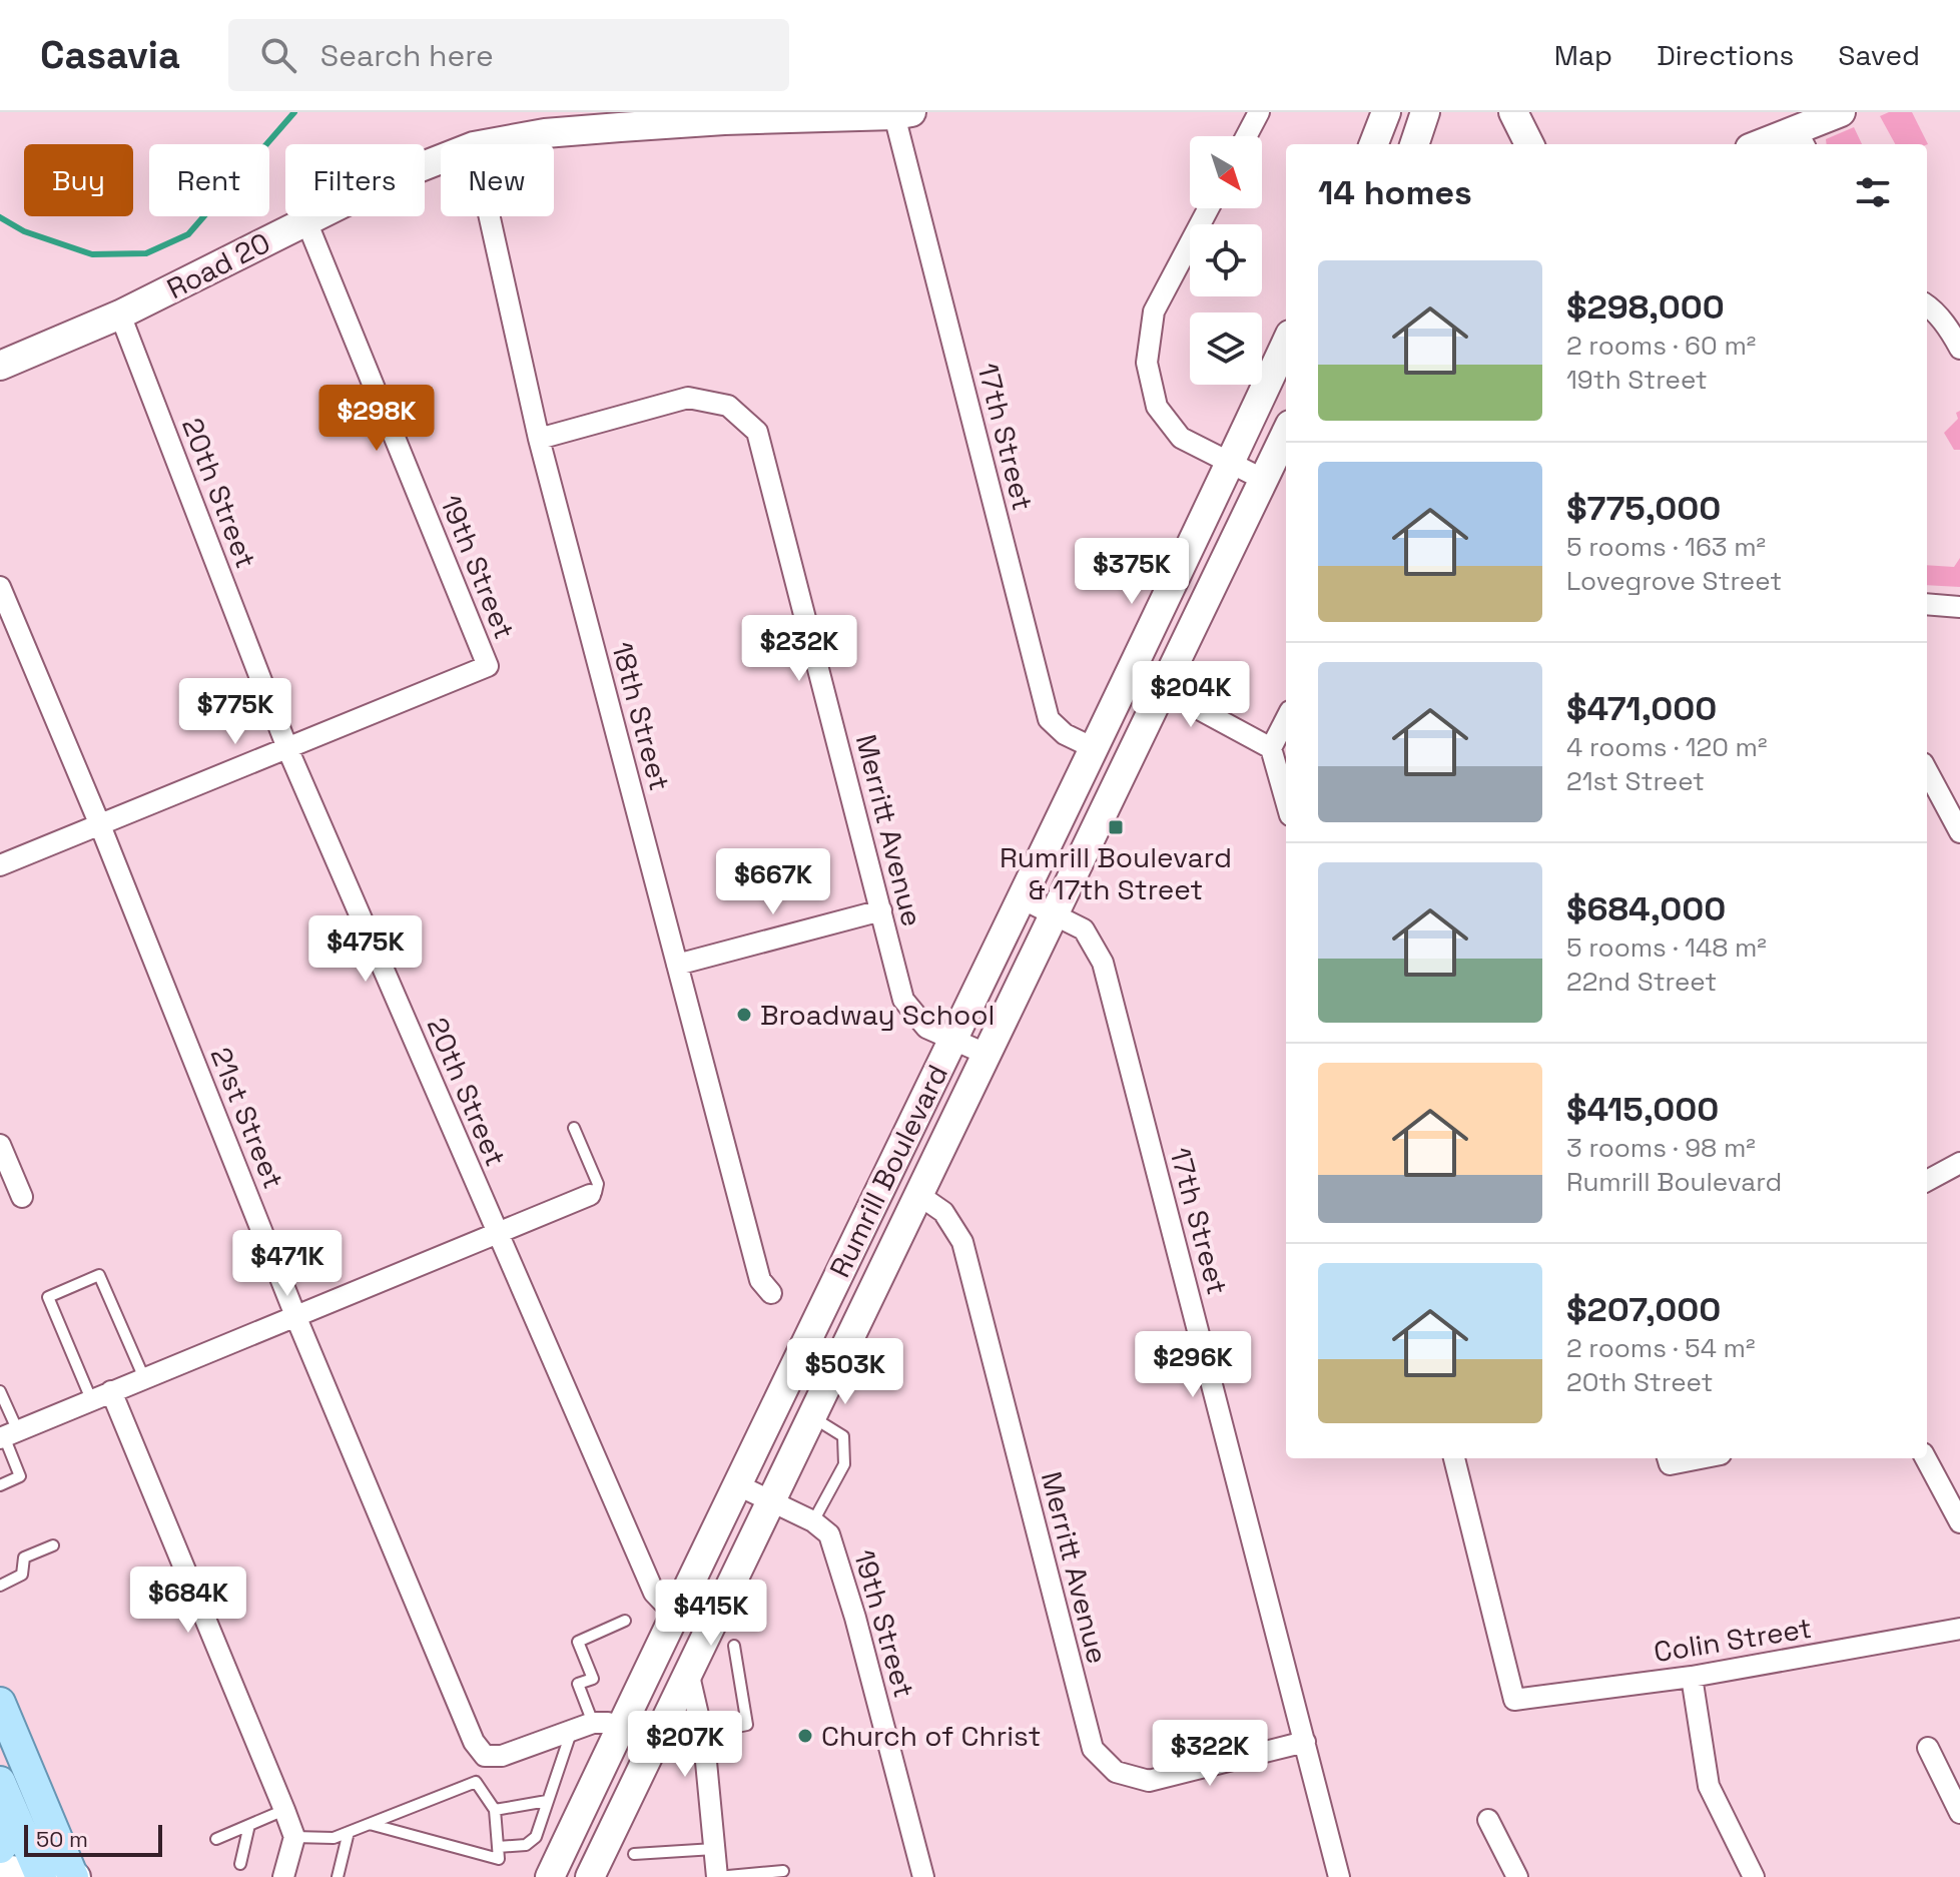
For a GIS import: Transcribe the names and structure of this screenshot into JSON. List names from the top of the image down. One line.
{"streets":{"main road":["Road 20","Rumrill Boulevard"],"street":["17th Street","20th Street","19th Street","18th Street","Merritt Avenue","21st Street","Colin Street"]},"crossings":[["Road 20","17th Street"],["Road 20","20th Street"],["Road 20","19th Street"],["17th Street","Merritt Avenue"],["17th Street","Rumrill Boulevard"],["20th Street","19th Street"],["20th Street","Rumrill Boulevard"],["19th Street","Rumrill Boulevard"],["18th Street","Merritt Avenue"],["Merritt Avenue","Rumrill Boulevard"]],"places":{"transit":["Rumrill Boulevard & 17th Street"],"other":["Broadway School","Church of Christ"]},"scale_bar":"50 m","north":"bottom right","page":{"header":"Casavia","search":"Search here","nav":["Map","Directions","Saved"],"chip":["Buy","Rent","Filters","New"],"heading":"14 homes","list":[{"name":"$298,000","note":"2 rooms · 60 m² · 19th Street"},{"name":"$775,000","note":"5 rooms · 163 m² · Lovegrove Street"},{"name":"$471,000","note":"4 rooms · 120 m² · 21st Street"},{"name":"$684,000","note":"5 rooms · 148 m² · 22nd Street"},{"name":"$415,000","note":"3 rooms · 98 m² · Rumrill Boulevard"},{"name":"$207,000","note":"2 rooms · 54 m² · 20th Street"}],"price":["$298K","$375K","$232K","$204K","$775K","$667K","$475K","$471K","$296K","$503K","$684K","$415K","$207K","$322K"],"scale":"50 m"}}
